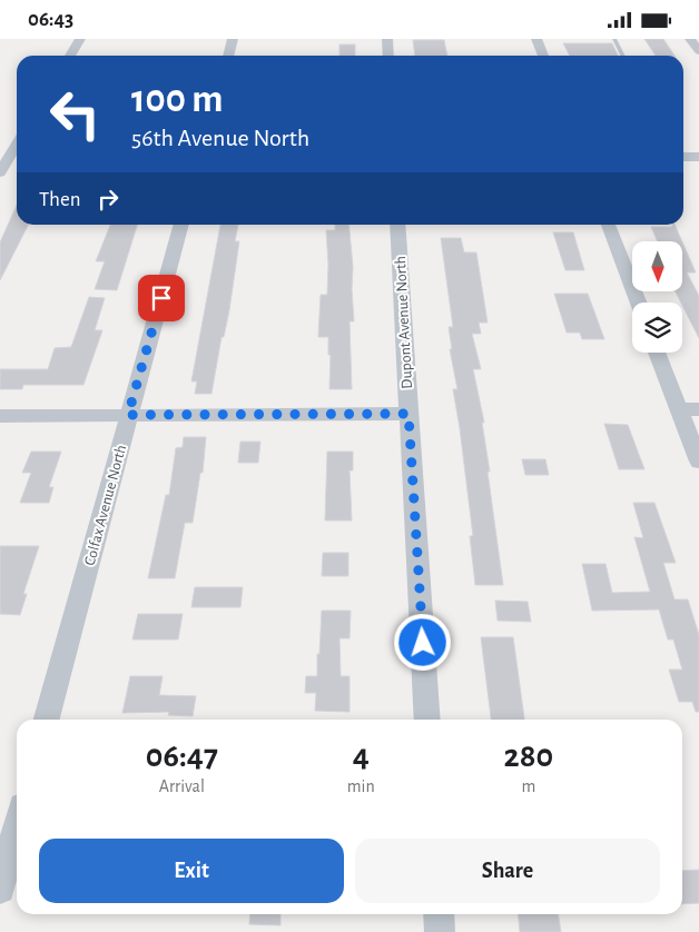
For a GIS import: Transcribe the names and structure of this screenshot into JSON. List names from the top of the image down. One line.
{"streets":{"street":["Dupont Avenue North","Colfax Avenue North"]},"north":"bottom","page":{"status":"06:43","turn":["100 m","56th Avenue North"],"then":"Then","eta":["06:47","Arrival","4","min","280","m"],"buttons":["Exit","Share"]}}
